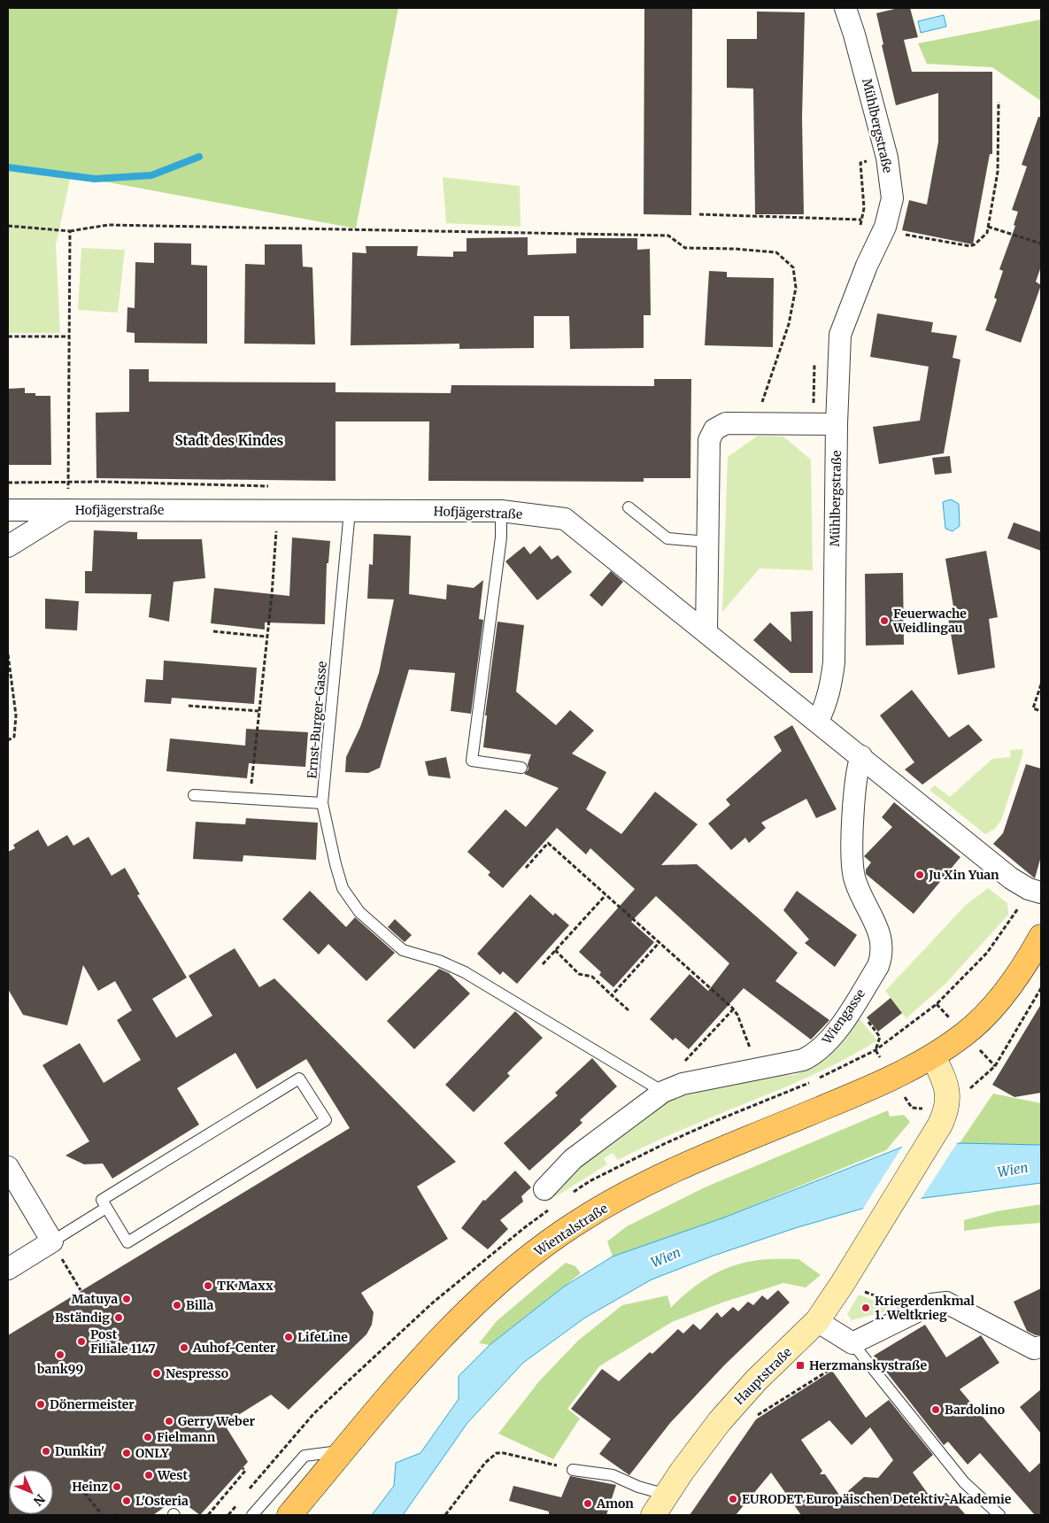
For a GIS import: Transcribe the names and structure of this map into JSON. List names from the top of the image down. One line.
{"streets":{"main road":["Wientalstraße","Hauptstraße"],"street":["Mühlbergstraße","Hofjägerstraße","Wiengasse"],"lane":["Ernst-Burger-Gasse"]},"crossings":[["Mühlbergstraße","Hofjägerstraße"],["Hofjägerstraße","Ernst-Burger-Gasse"],["Ernst-Burger-Gasse","Wiengasse"],["Wientalstraße","Hauptstraße"]],"districts":["Stadt des Kindes"],"water":["Wien"],"places":{"other":["Feuerwache Weidlingau","Ju Xin Yuan","TK Maxx","Matuya","Billa","Kriegerdenkmal 1. Weltkrieg","Bständig","LifeLine","Post Filiale 1147","Auhof-Center","bank99","Nespresso","Dönermeister","Bardolino","Gerry Weber","Fielmann","Dunkin'","ONLY","West","Heinz","EURODET Europäischen Detektiv-Akademie","L'Osteria","Amon"],"transit":["Herzmanskystraße"]},"north":"bottom right"}
